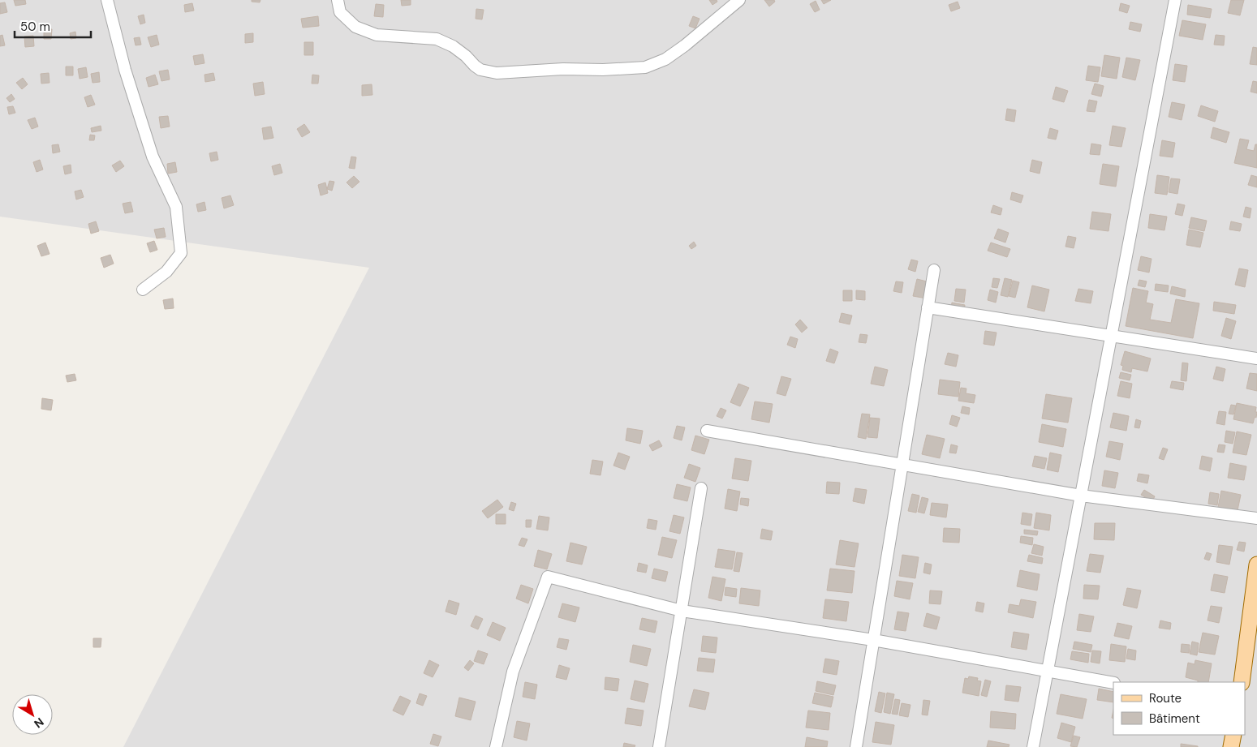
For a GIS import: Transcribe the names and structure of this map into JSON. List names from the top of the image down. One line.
{"legend":["Route","Bâtiment"],"scale_bar":"50 m","north":"bottom right"}
